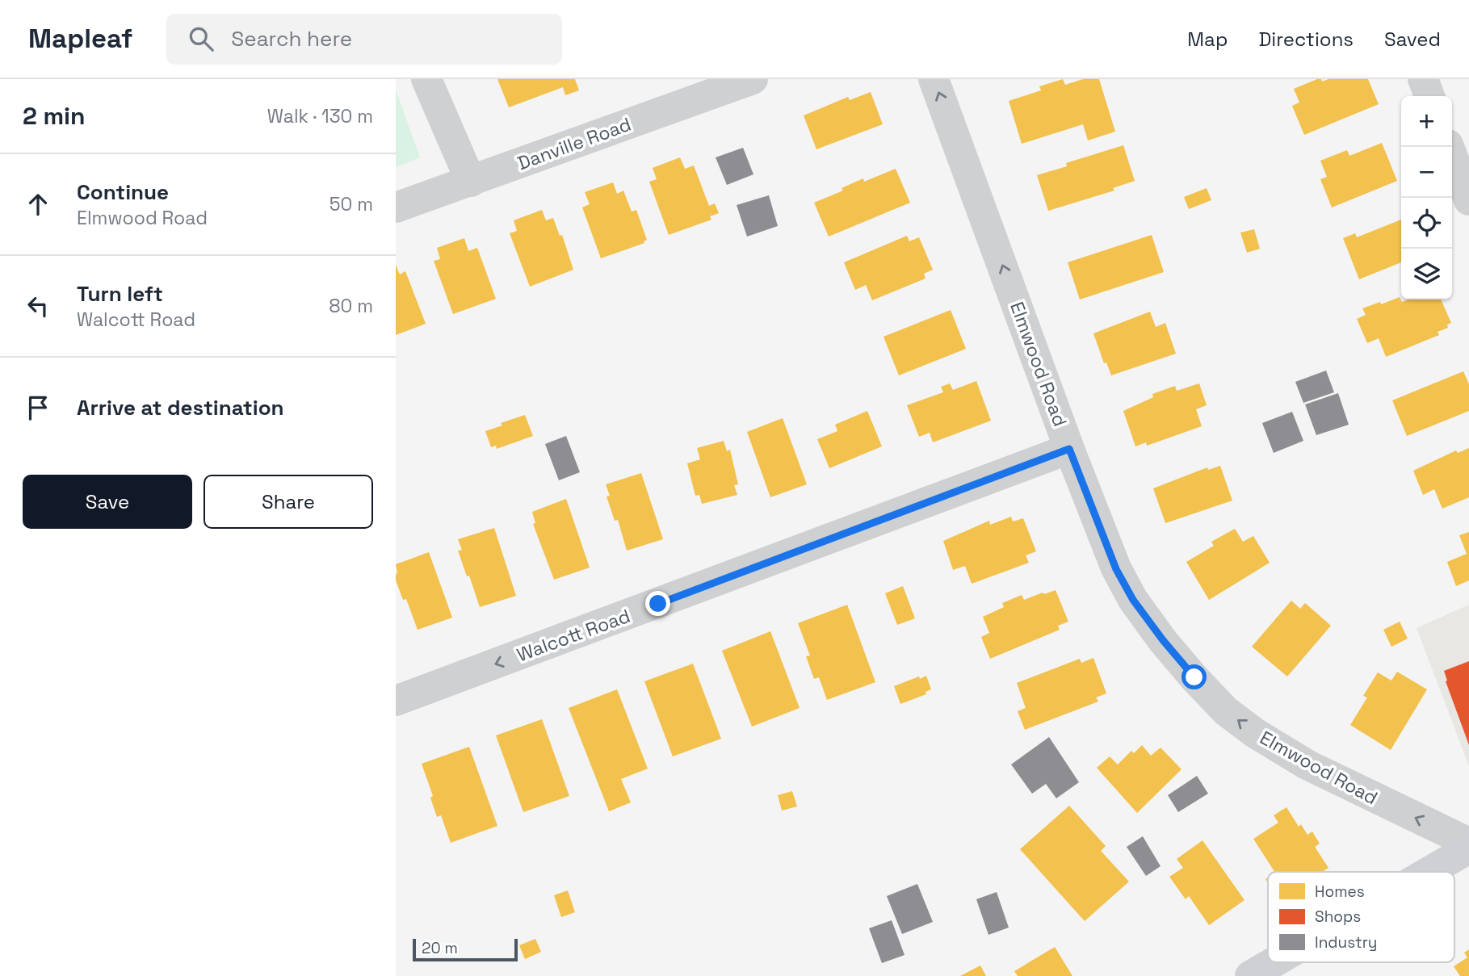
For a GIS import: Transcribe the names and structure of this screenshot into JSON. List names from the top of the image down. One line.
{"streets":{"street":["Danville Road","Elmwood Road","Walcott Road"]},"crossings":[["Elmwood Road","Walcott Road"]],"one_way":["Elmwood Road","Walcott Road"],"legend":["Homes","Shops","Industry"],"scale_bar":"20 m","page":{"header":"Mapleaf","search":"Search here","nav":["Map","Directions","Saved"],"heading":["2 min","Walk · 130 m"],"map_buttons":["+","−"],"list":[["Continue","Elmwood Road","50 m"],["Turn left","Walcott Road","80 m"],"Arrive at destination"],"buttons":["Save","Share"],"scale":"20 m"}}
